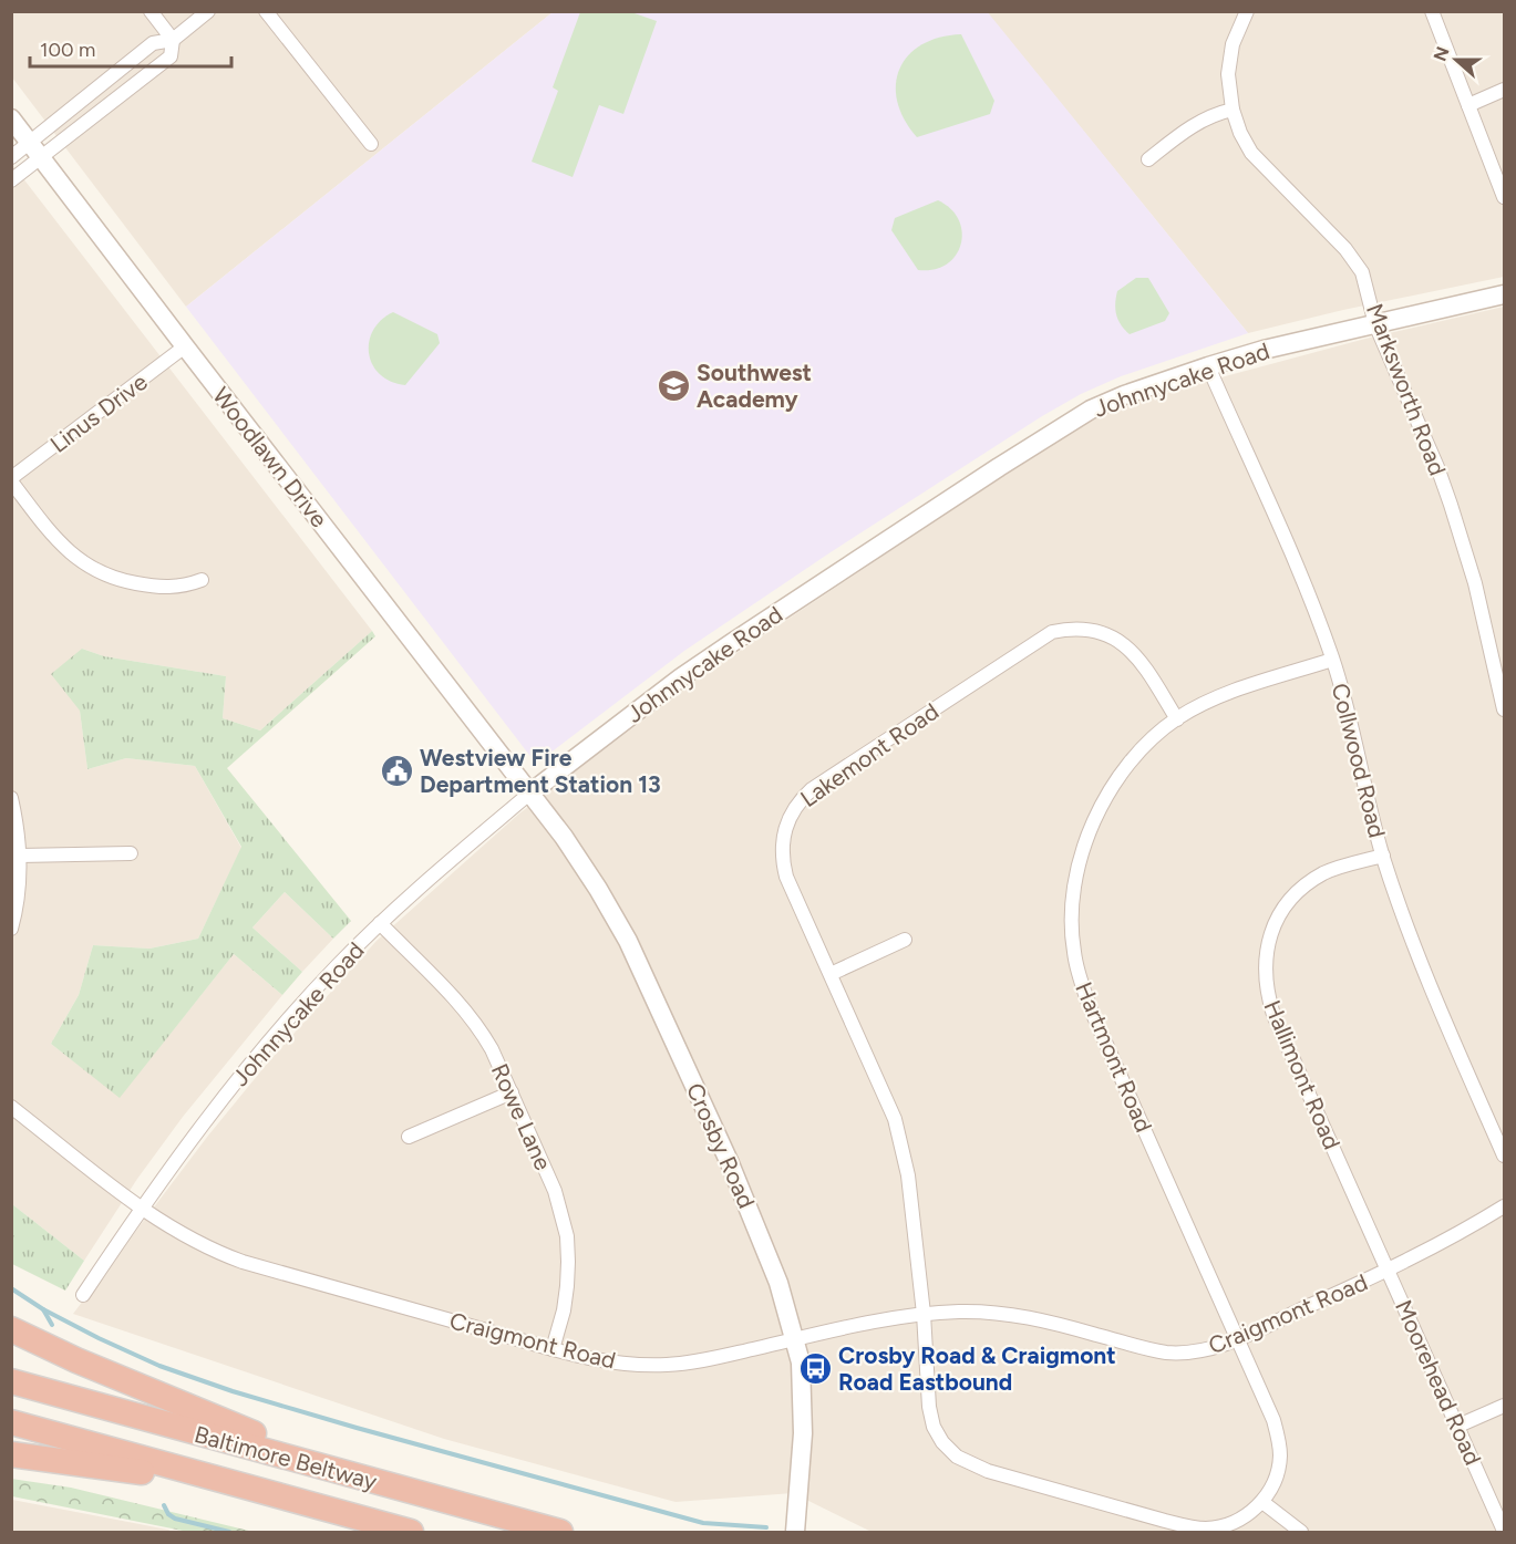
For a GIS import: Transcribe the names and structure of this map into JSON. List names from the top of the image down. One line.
{"streets":{"highway":["Baltimore Beltway"],"main road":["Johnnycake Road","Woodlawn Drive","Crosby Road"],"street":["Marksworth Road","Linus Drive","Lakemont Road","Collwood Road","Hartmont Road","Hallimont Road","Rowe Lane","Craigmont Road","Moorehead Road"]},"crossings":[["Johnnycake Road","Marksworth Road"],["Johnnycake Road","Woodlawn Drive"],["Johnnycake Road","Collwood Road"],["Johnnycake Road","Rowe Lane"],["Johnnycake Road","Crosby Road"],["Johnnycake Road","Craigmont Road"],["Linus Drive","Woodlawn Drive"],["Woodlawn Drive","Crosby Road"],["Lakemont Road","Hartmont Road"],["Lakemont Road","Craigmont Road"],["Collwood Road","Hartmont Road"],["Collwood Road","Hallimont Road"],["Hartmont Road","Craigmont Road"],["Hallimont Road","Craigmont Road"],["Hallimont Road","Moorehead Road"],["Rowe Lane","Craigmont Road"],["Crosby Road","Craigmont Road"],["Craigmont Road","Moorehead Road"]],"places":{"school or university":["Southwest Academy"],"public building":["Westview Fire Department Station 13"],"bus stop":["Crosby Road & Craigmont Road Eastbound"]},"scale_bar":"100 m","north":"left"}
